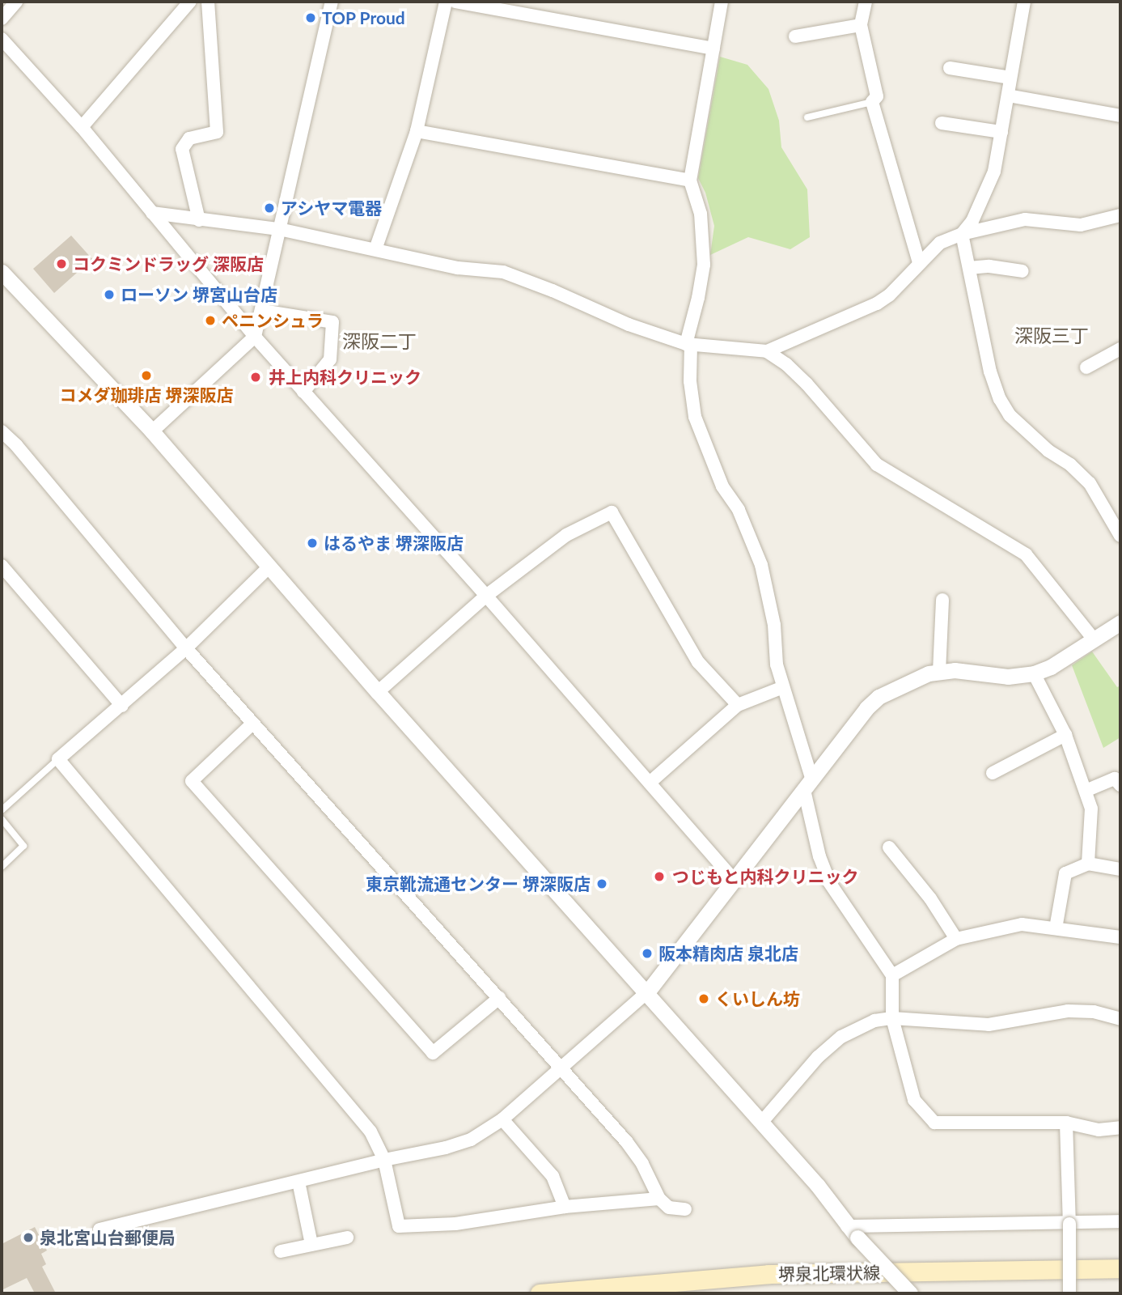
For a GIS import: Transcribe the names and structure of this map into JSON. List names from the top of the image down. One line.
{"streets":{"main road":["堺泉北環状線"]},"districts":["深阪三丁","深阪二丁"],"places":["TOP Proud","アシヤマ電器","コクミンドラッグ 深阪店","ローソン 堺宮山台店","ペニンシュラ","コメダ珈琲店 堺深阪店","井上内科クリニック","はるやま 堺深阪店","つじもと内科クリニック","東京靴流通センター 堺深阪店","阪本精肉店 泉北店","くいしん坊","泉北宮山台郵便局"]}
